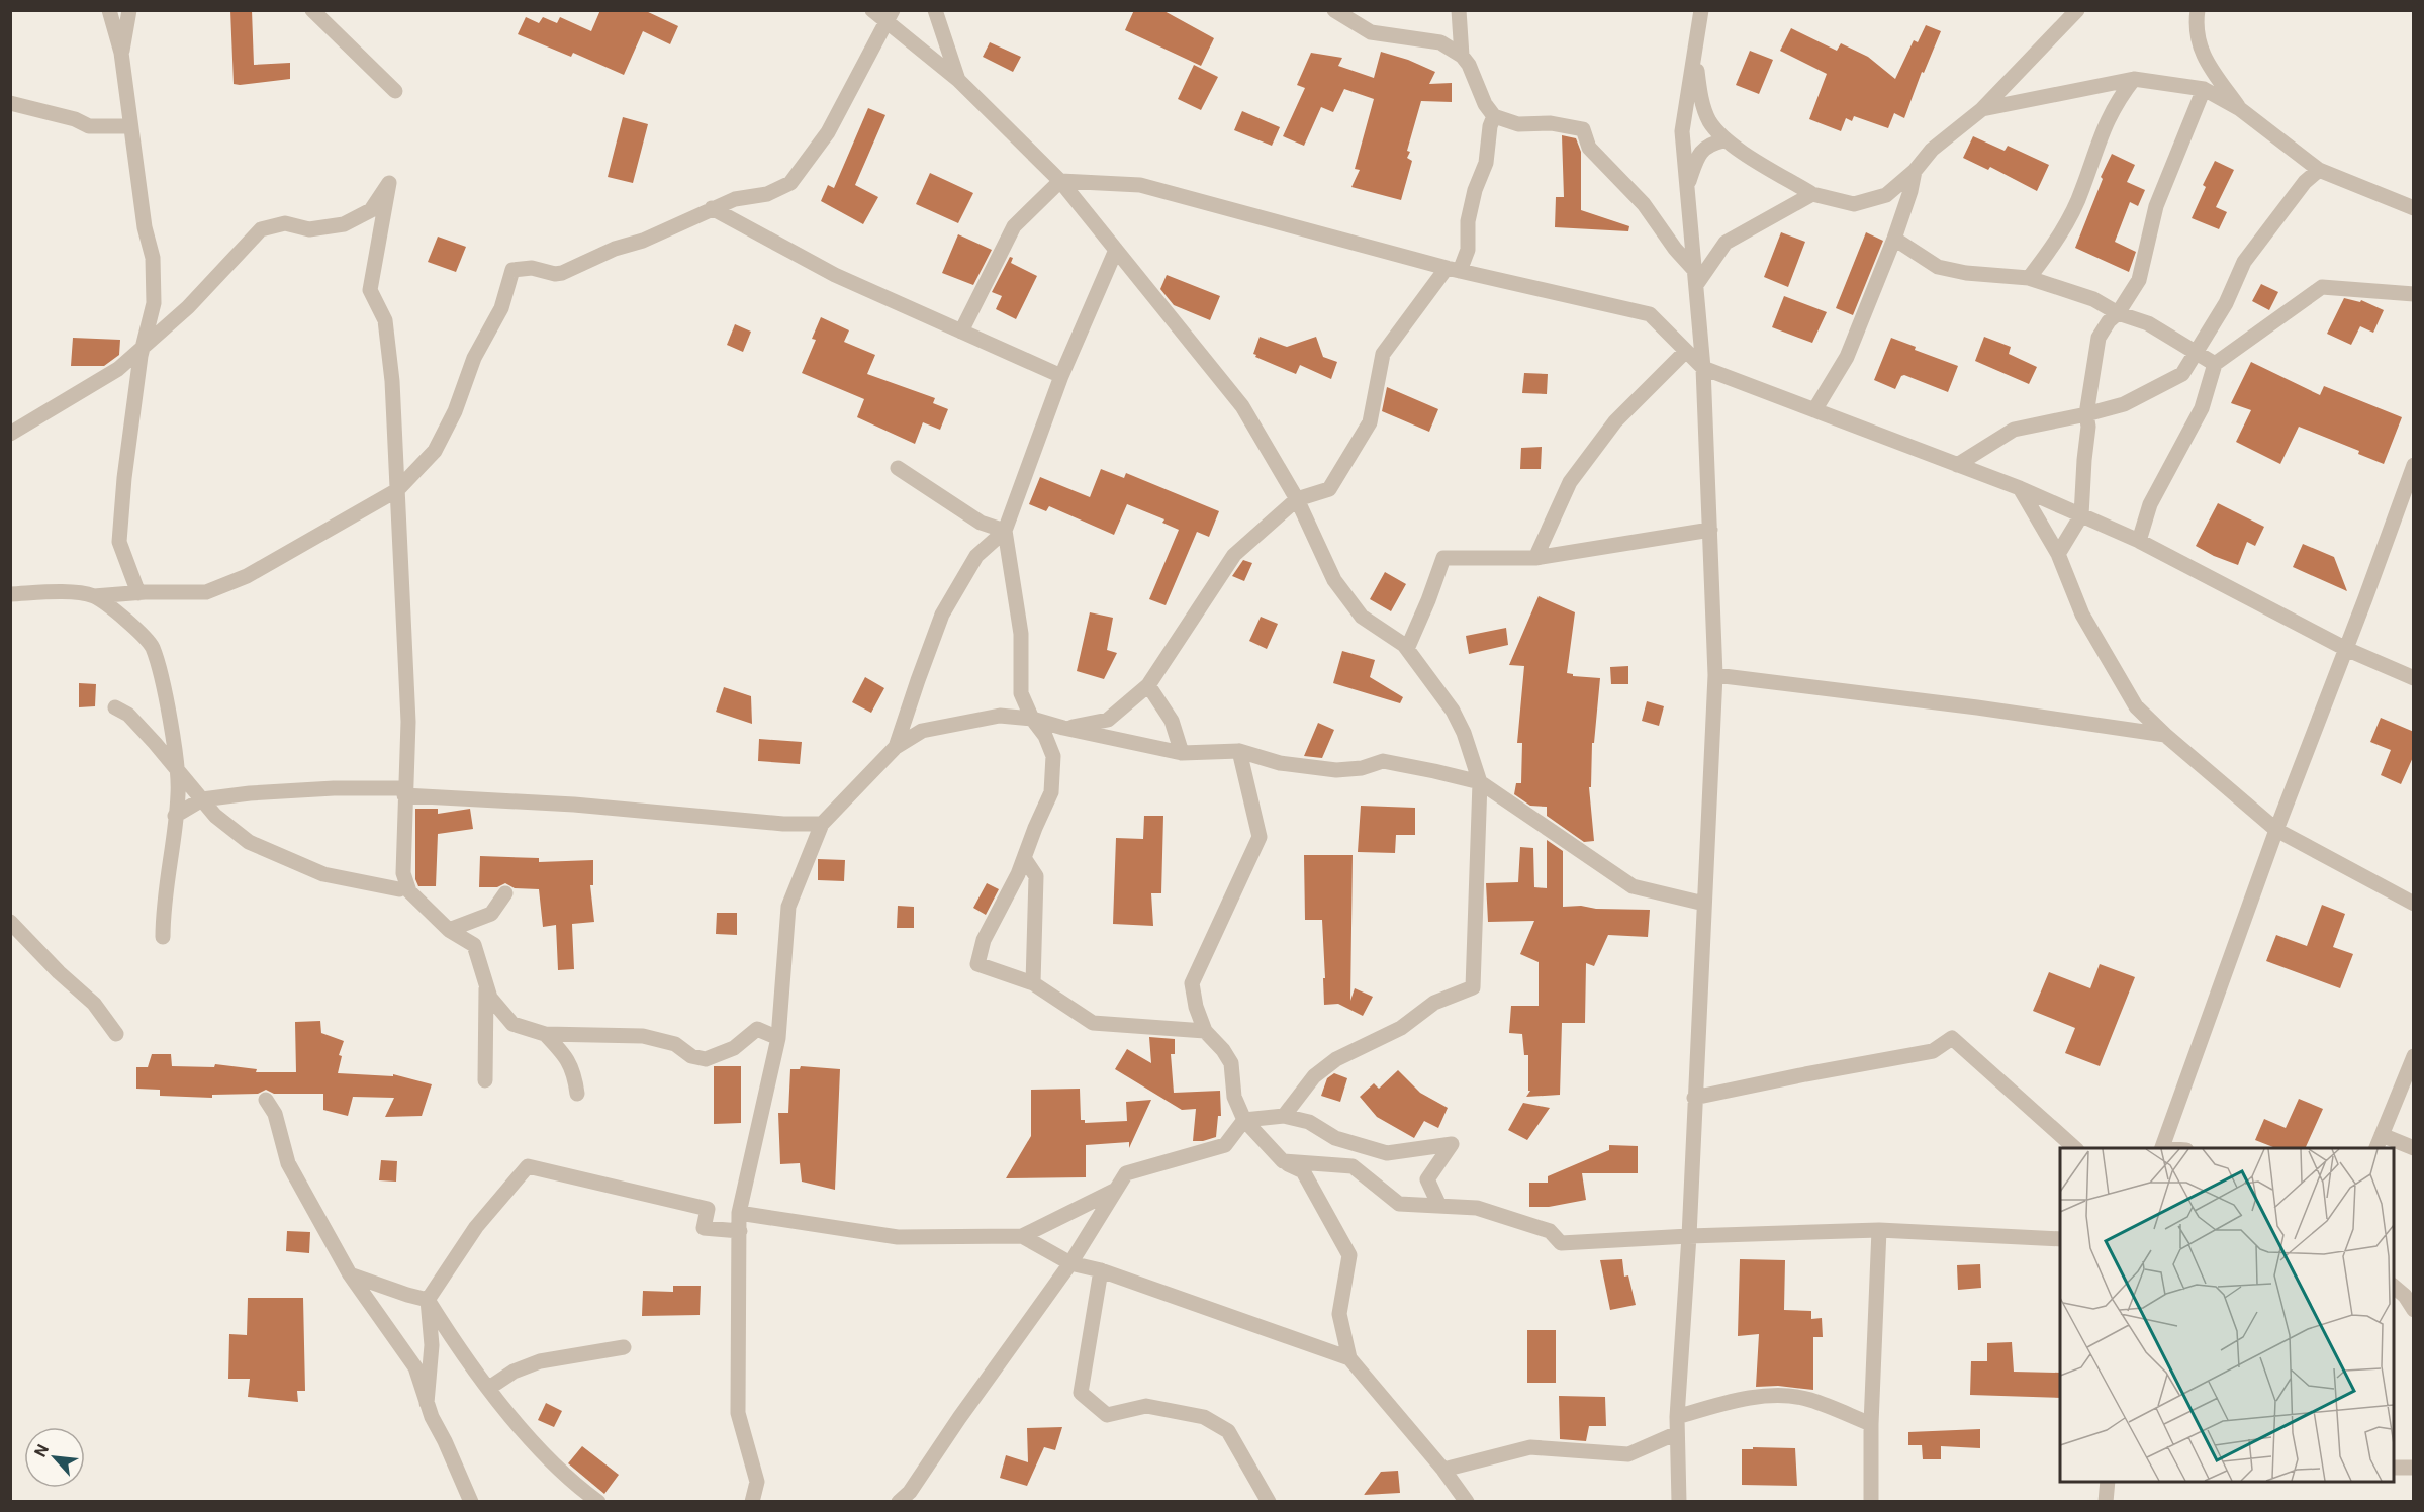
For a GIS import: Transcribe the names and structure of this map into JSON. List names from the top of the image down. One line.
{"north":"top left"}
